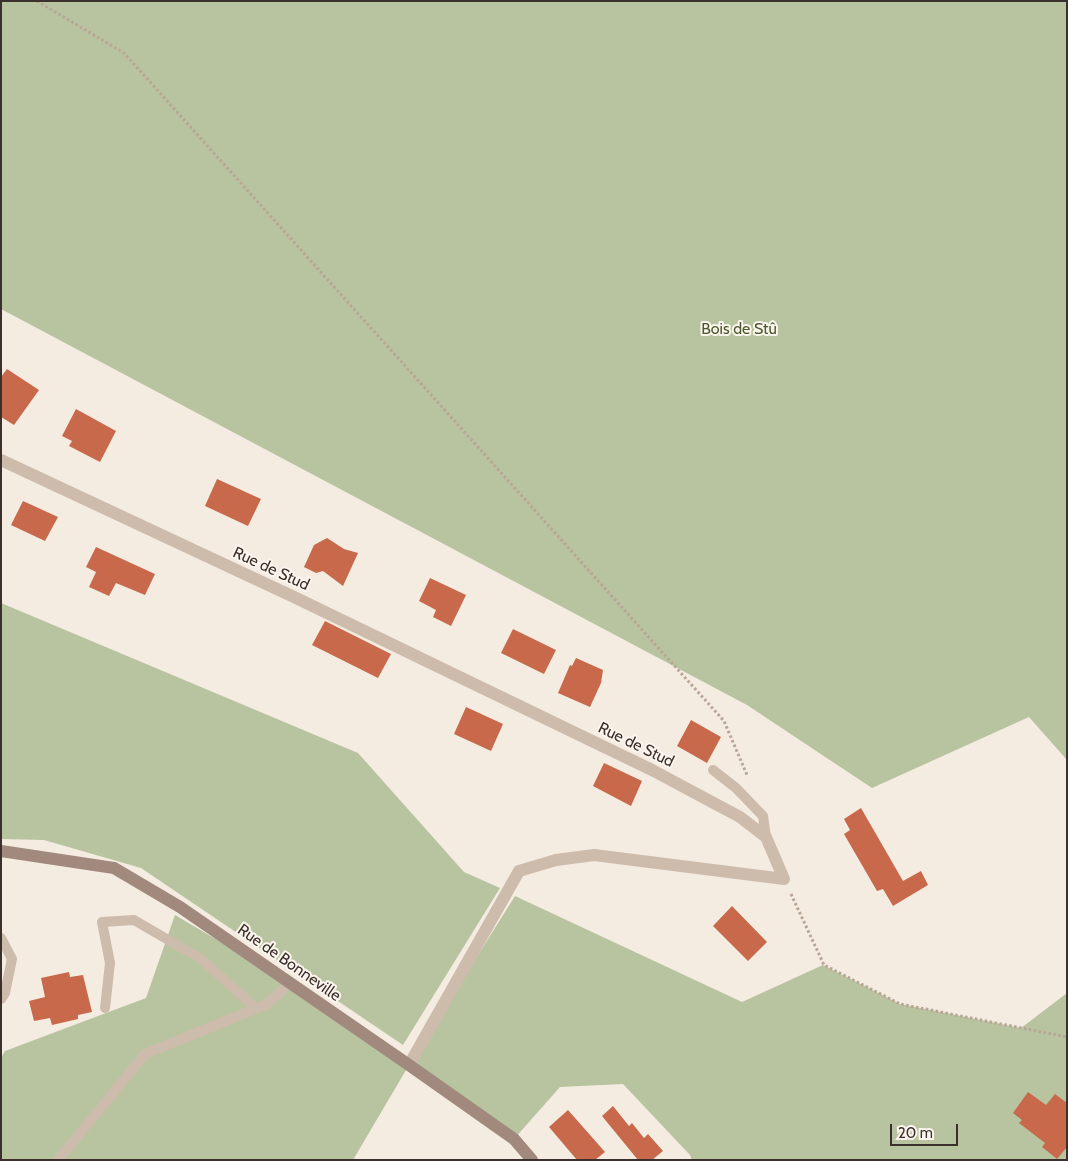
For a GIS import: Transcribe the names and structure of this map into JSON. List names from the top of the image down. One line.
{"streets":{"street":["Rue de Stud","Rue de Bonneville"]},"parks":["Bois de Stû"],"scale_bar":"20 m"}
